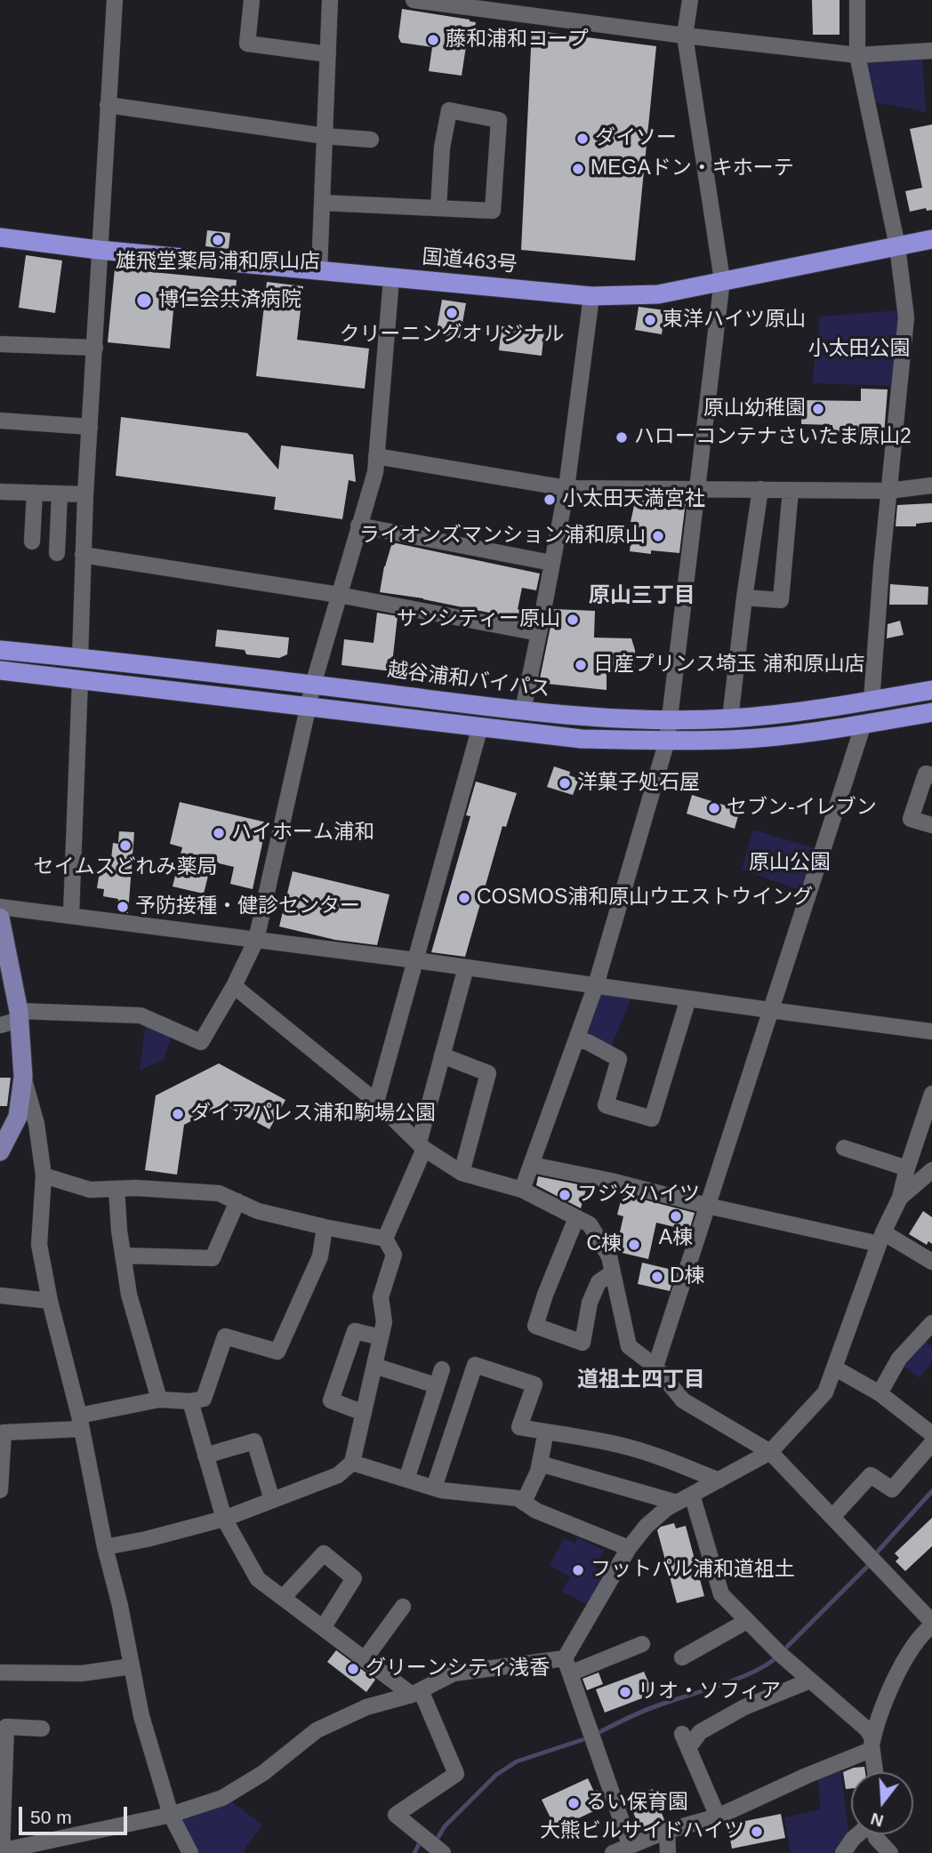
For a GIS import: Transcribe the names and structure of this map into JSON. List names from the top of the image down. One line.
{"streets":{"highway":["国道463号","越谷浦和バイパス"]},"districts":["原山三丁目","道祖土四丁目"],"parks":["小太田公園","原山公園"],"places":["藤和浦和コープ","ダイソー","MEGAドン・キホーテ","雄飛堂薬局浦和原山店","博仁会共済病院","クリーニングオリジナル","東洋ハイツ原山","原山幼稚園","ハローコンテナさいたま原山2","小太田天満宮社","ライオンズマンション浦和原山","サンシティー原山","日産プリンス埼玉 浦和原山店","洋菓子処石屋","セブン-イレブン","ハイホーム浦和","セイムスどれみ薬局","COSMOS浦和原山ウエストウイング","予防接種・健診センター","ダイアパレス浦和駒場公園","フジタハイツ","A棟","C棟","D棟","フットパル浦和道祖土","グリーンシティ浅香","リオ・ソフィア","るい保育園","大熊ビルサイドハイツ"],"scale_bar":"50 m","north":"bottom"}
